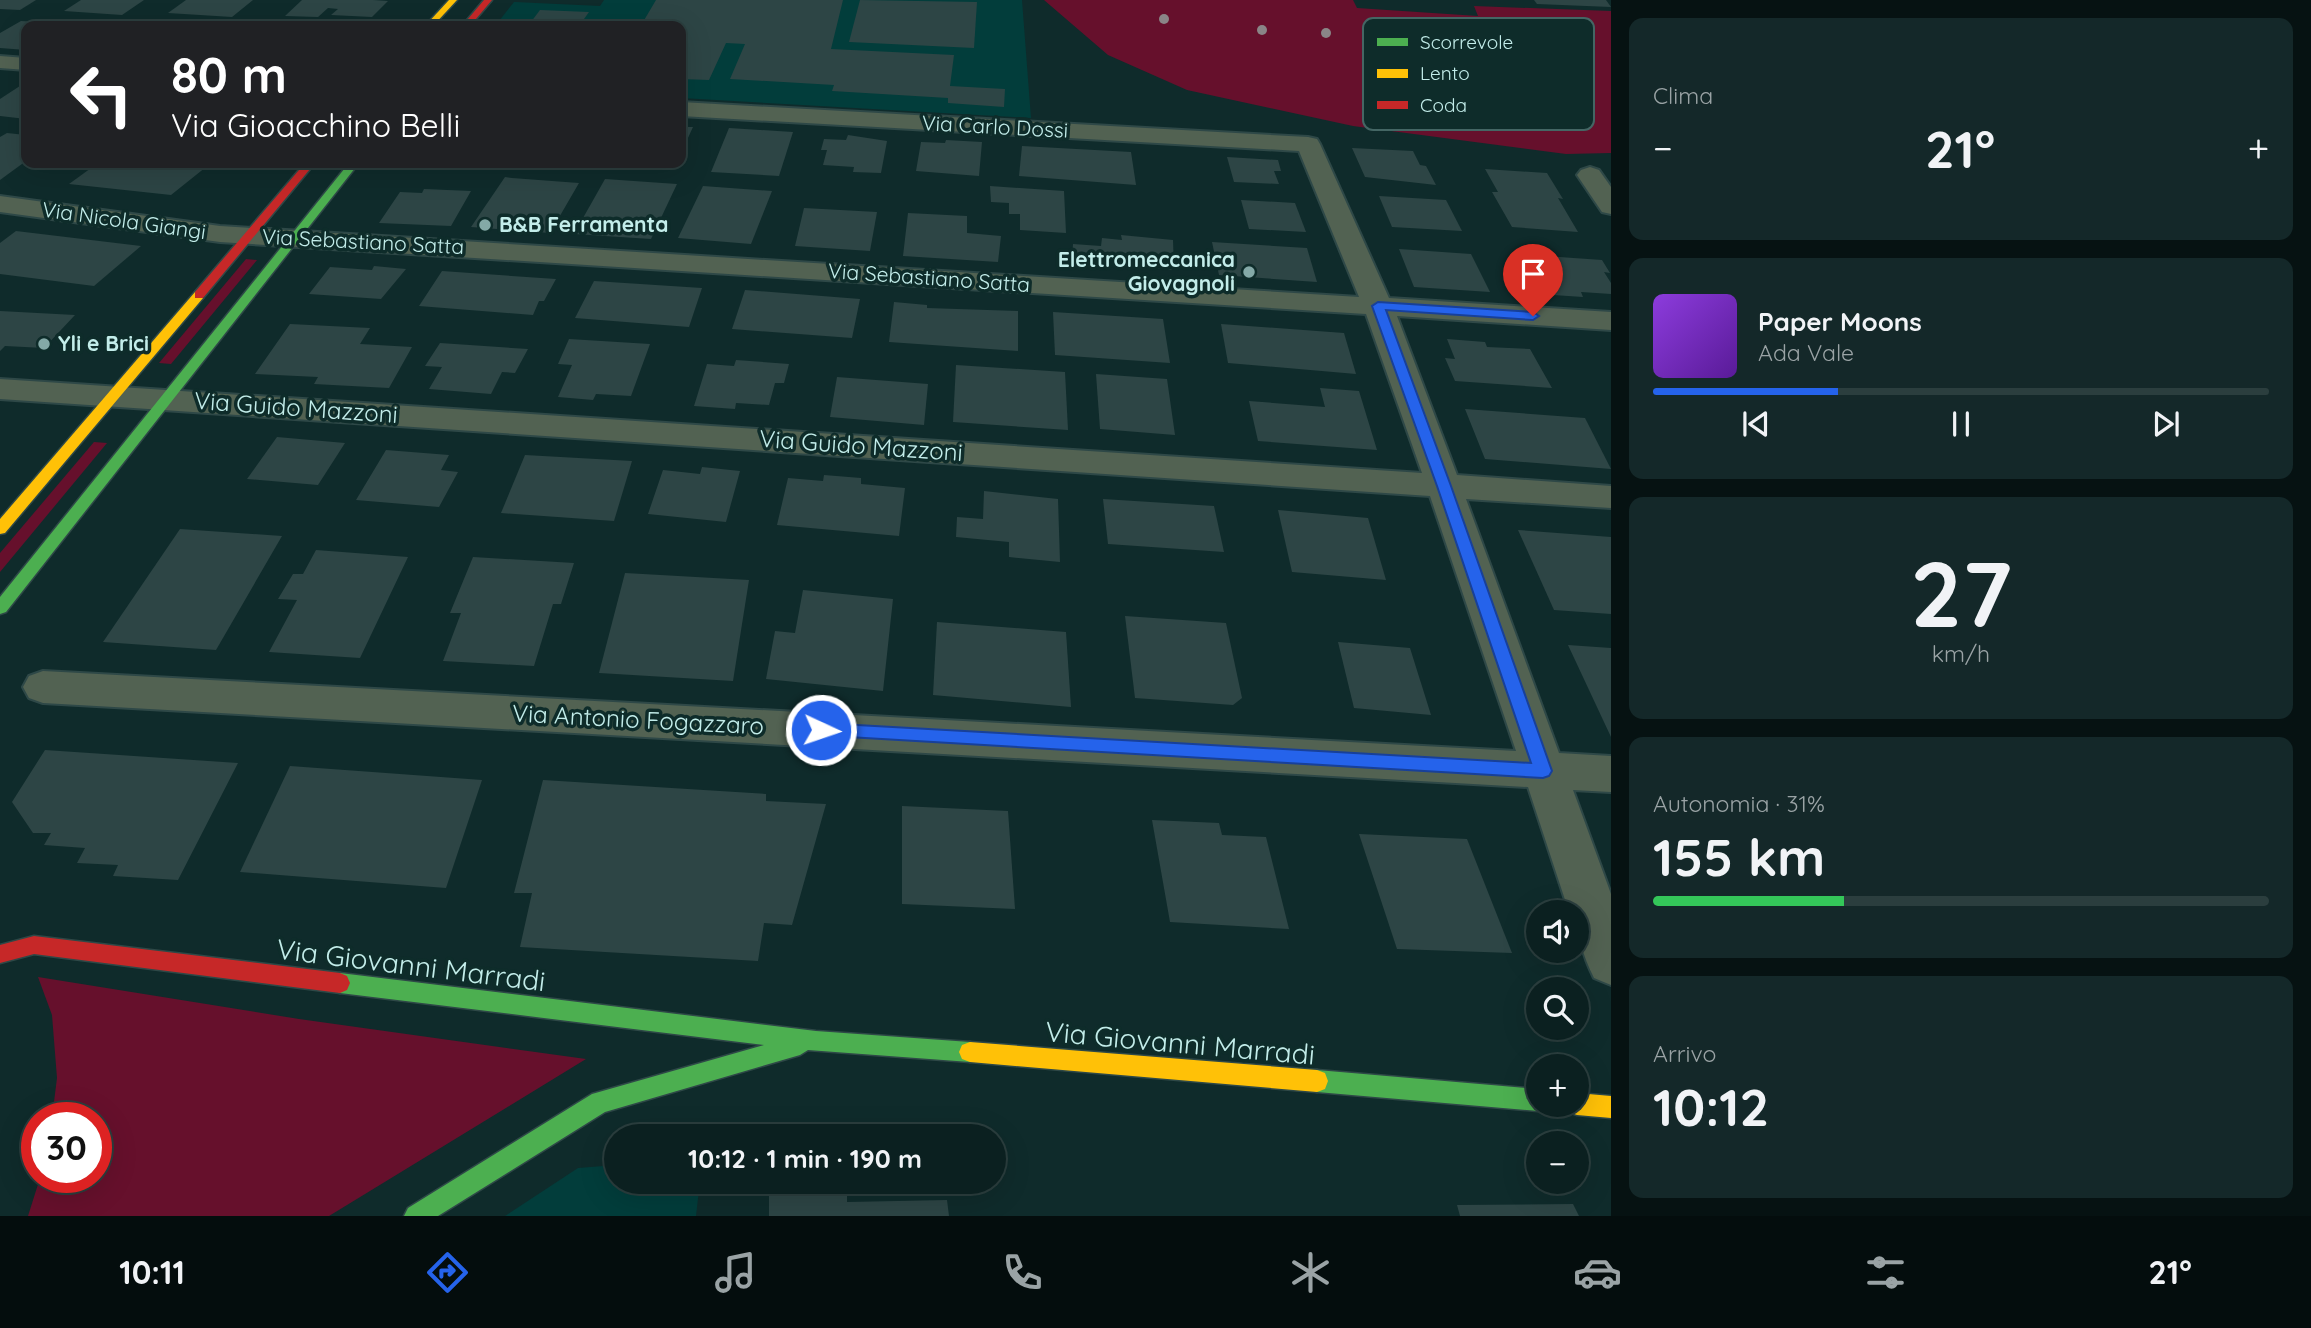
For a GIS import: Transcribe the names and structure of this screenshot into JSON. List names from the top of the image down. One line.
{"streets":{"street":["Via Carlo Dossi","Via Nicola Giangi","Via Sebastiano Satta","Via Guido Mazzoni","Via Antonio Fogazzaro","Via Giovanni Marradi"]},"crossings":[["Via Carlo Dossi","Via Sebastiano Satta"],["Via Nicola Giangi","Via Sebastiano Satta"]],"places":["B&B Ferramenta","Elettromeccanica Giovagnoli","Yli e Brici"],"legend":["Scorrevole","Lento","Coda"],"page":{"tile":["Clima",["27","km/h"],["Autonomia · 31%","155 km"],["Arrivo","10:12"]],"turn":["80 m","Via Gioacchino Belli"],"heat":["−","21°","+"],"song":["Paper Moons","Ada Vale"],"map_buttons":["+","−"],"limit":"30","trip":"10:12 · 1 min · 190 m","tabs":["10:11","21°"]}}
